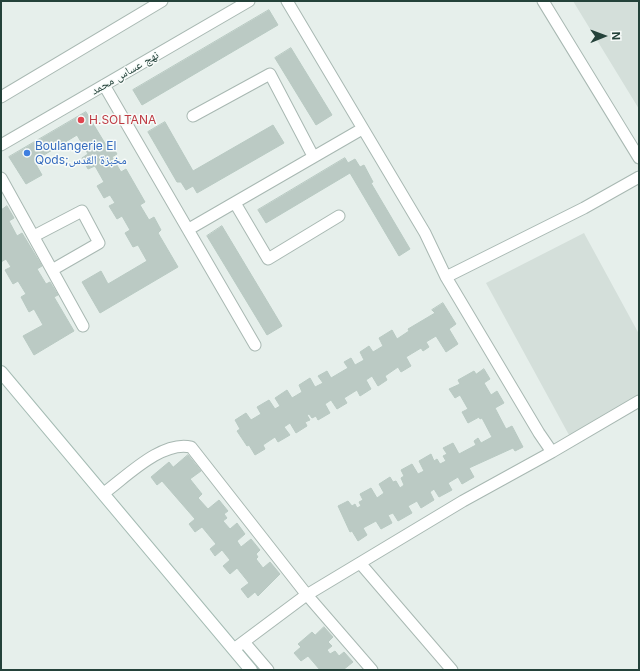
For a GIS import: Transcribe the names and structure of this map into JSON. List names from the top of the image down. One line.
{"streets":{"street":["نهج عساس محمد"]},"places":["H.SOLTANA","Boulangerie El Qods;مخبزة القدس"],"north":"right"}
